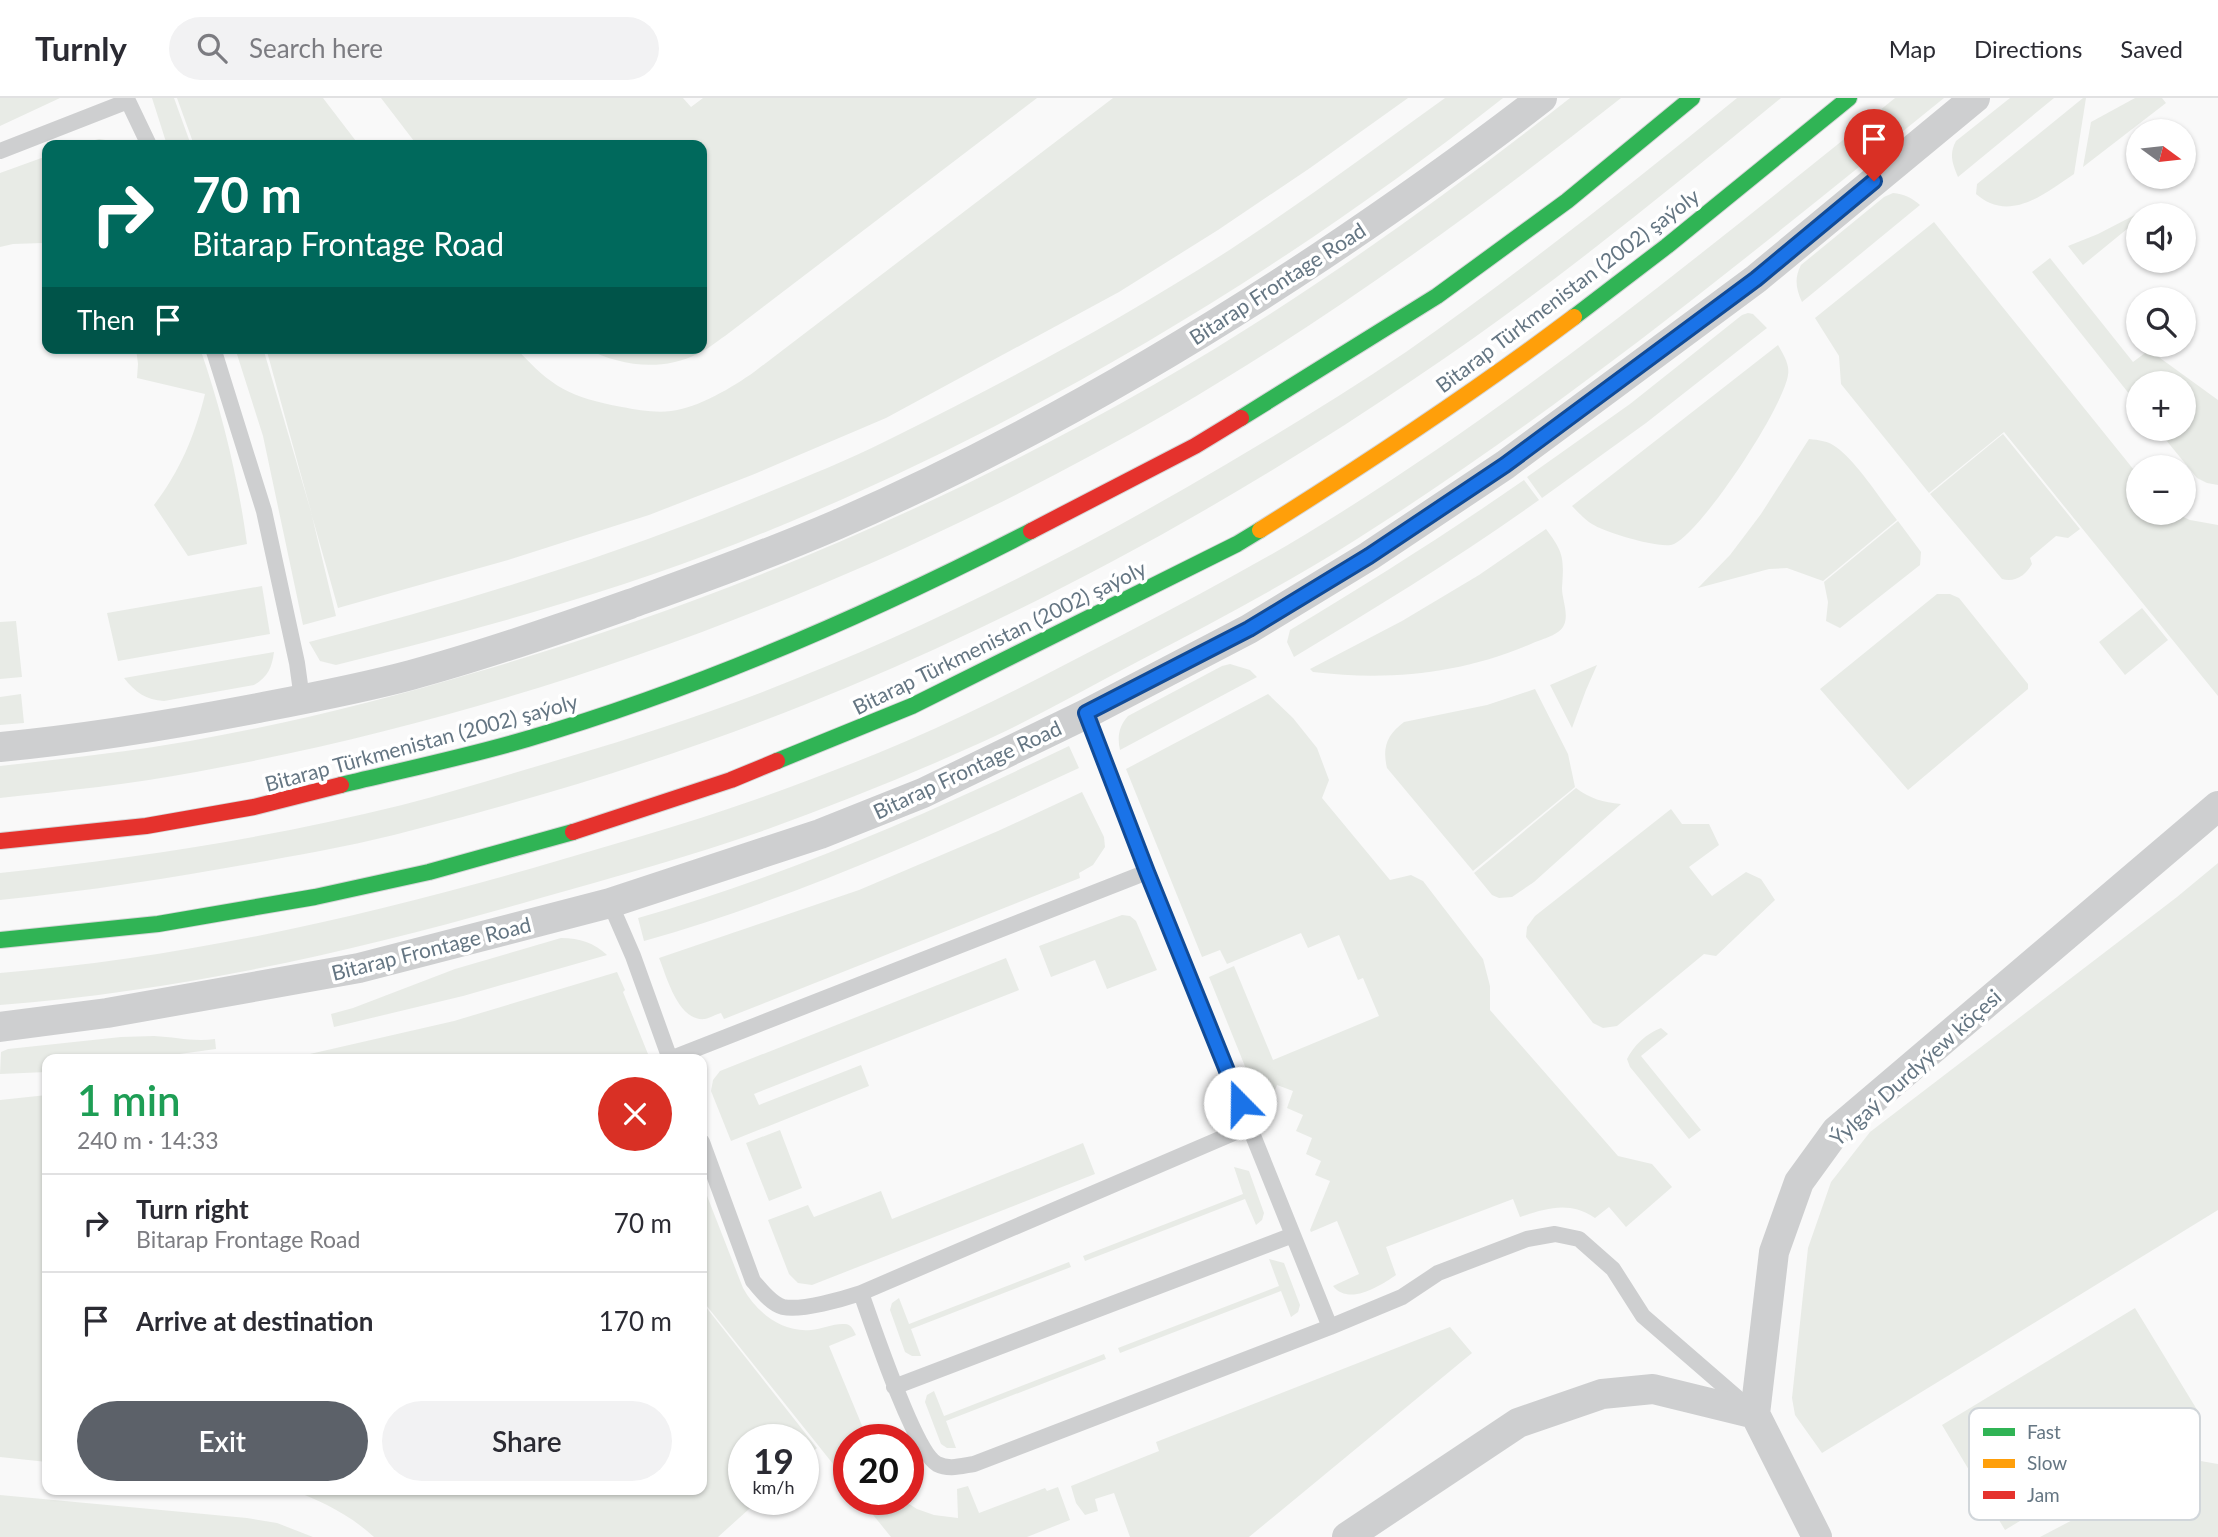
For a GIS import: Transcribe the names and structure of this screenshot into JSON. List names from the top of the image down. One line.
{"streets":{"main road":["Bitarap Türkmenistan (2002) şaýoly"],"street":["Bitarap Frontage Road","Ýylgaý Durdyýew köçesi"]},"legend":["Fast","Slow","Jam"],"north":"right","page":{"header":"Turnly","search":"Search here","nav":["Map","Directions","Saved"],"map_buttons":["+","−"],"turn":["70 m","Bitarap Frontage Road"],"then":"Then","heading":["1 min","240 m · 14:33"],"list":[{"name":"Turn right","note":"Bitarap Frontage Road","value":"70 m"},{"name":"Arrive at destination","value":"170 m"}],"buttons":["Exit","Share"],"speed":"19 km/h","limit":"20"}}
